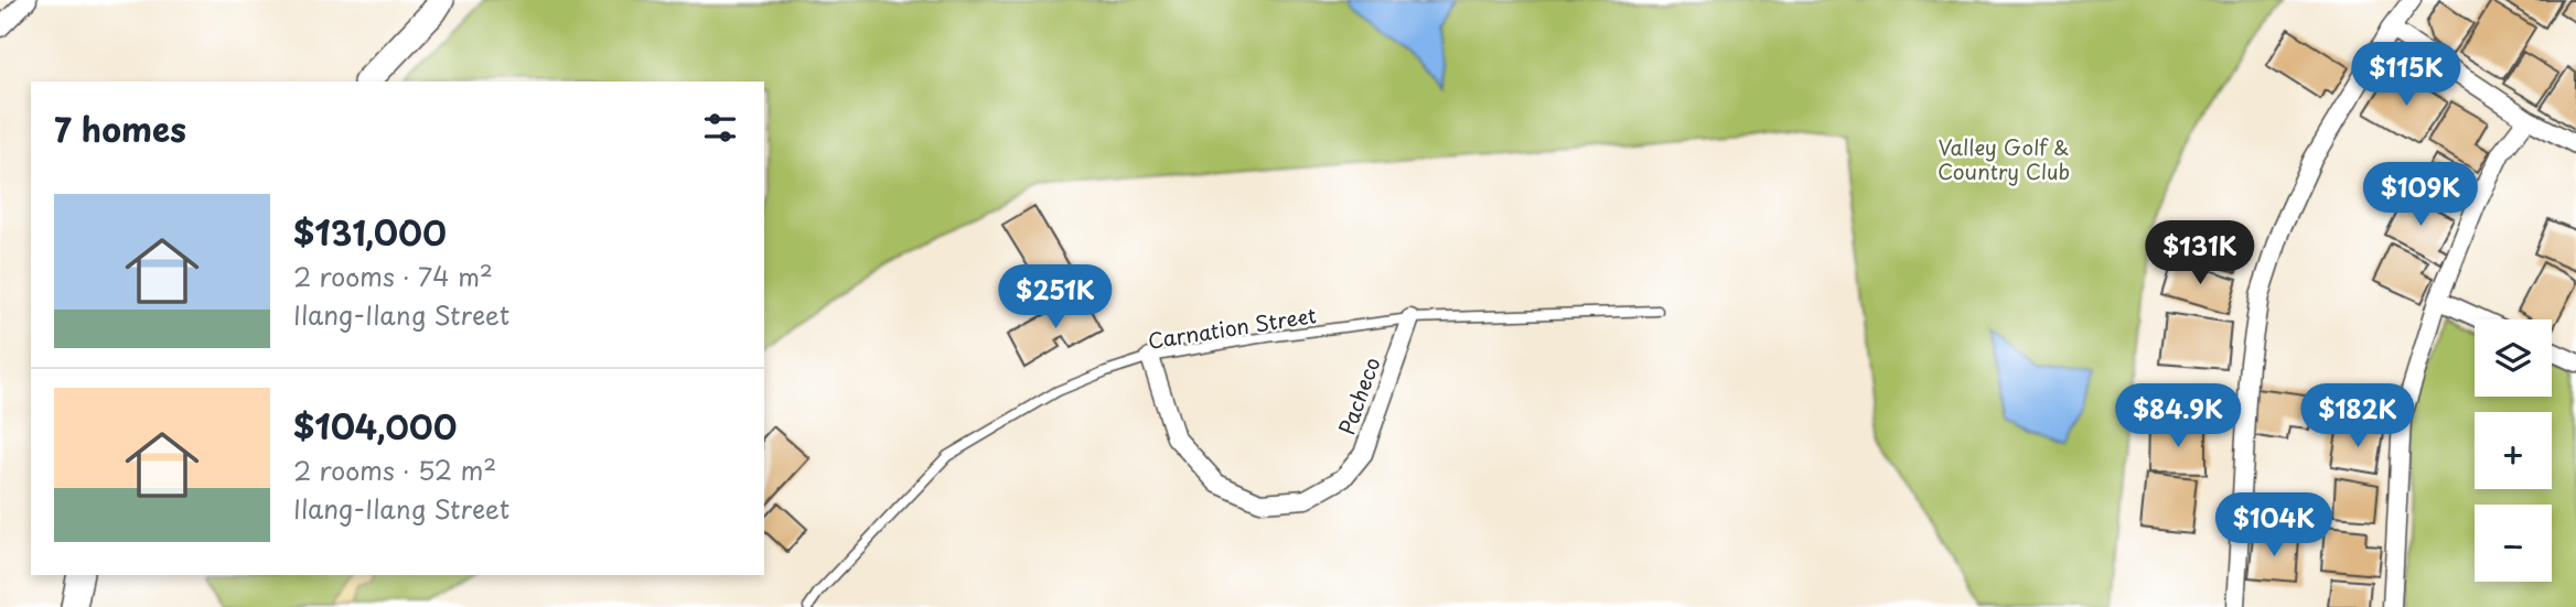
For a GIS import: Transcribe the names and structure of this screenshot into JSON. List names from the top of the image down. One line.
{"streets":{"street":["Pacheco"],"lane":["Carnation Street"]},"crossings":[["Carnation Street","Pacheco"]],"parks":["Valley Golf & Country Club"],"page":{"price":["$115K","$109K","$131K","$251K","$84.9K","$182K","$104K"],"heading":"7 homes","list":[{"name":"$131,000","note":"2 rooms · 74 m² · Ilang-Ilang Street"},{"name":"$104,000","note":"2 rooms · 52 m² · Ilang-Ilang Street"}],"map_buttons":["+","−"]}}
